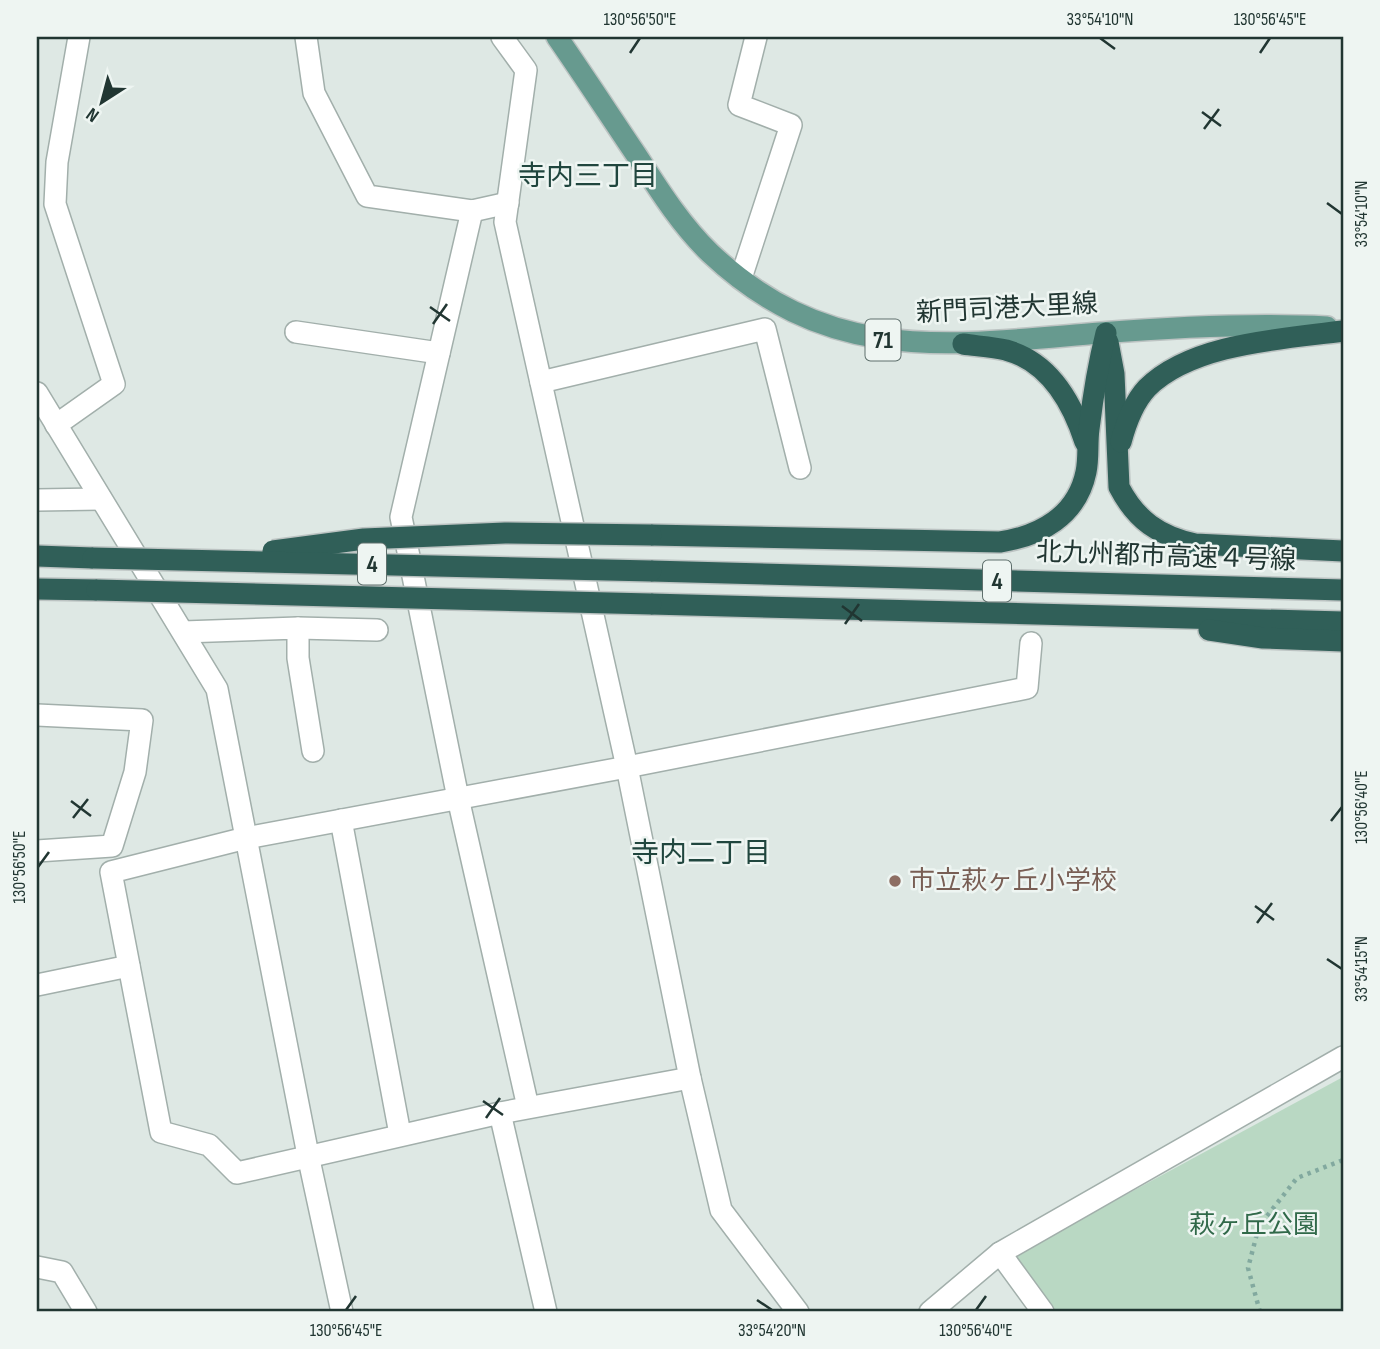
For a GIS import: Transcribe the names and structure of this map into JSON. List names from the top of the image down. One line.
{"streets":{"highway":["北九州都市高速４号線","4"],"main road":["新門司港大里線","71"]},"crossings":[["北九州都市高速４号線","4"]],"districts":["寺内三丁目","寺内二丁目"],"parks":["萩ヶ丘公園"],"places":["市立萩ヶ丘小学校"],"north":"bottom left","coordinates":["130°56'50\"E","33°54'10\"N","130°56'45\"E","130°56'40\"E","33°54'15\"N","33°54'20\"N"]}
